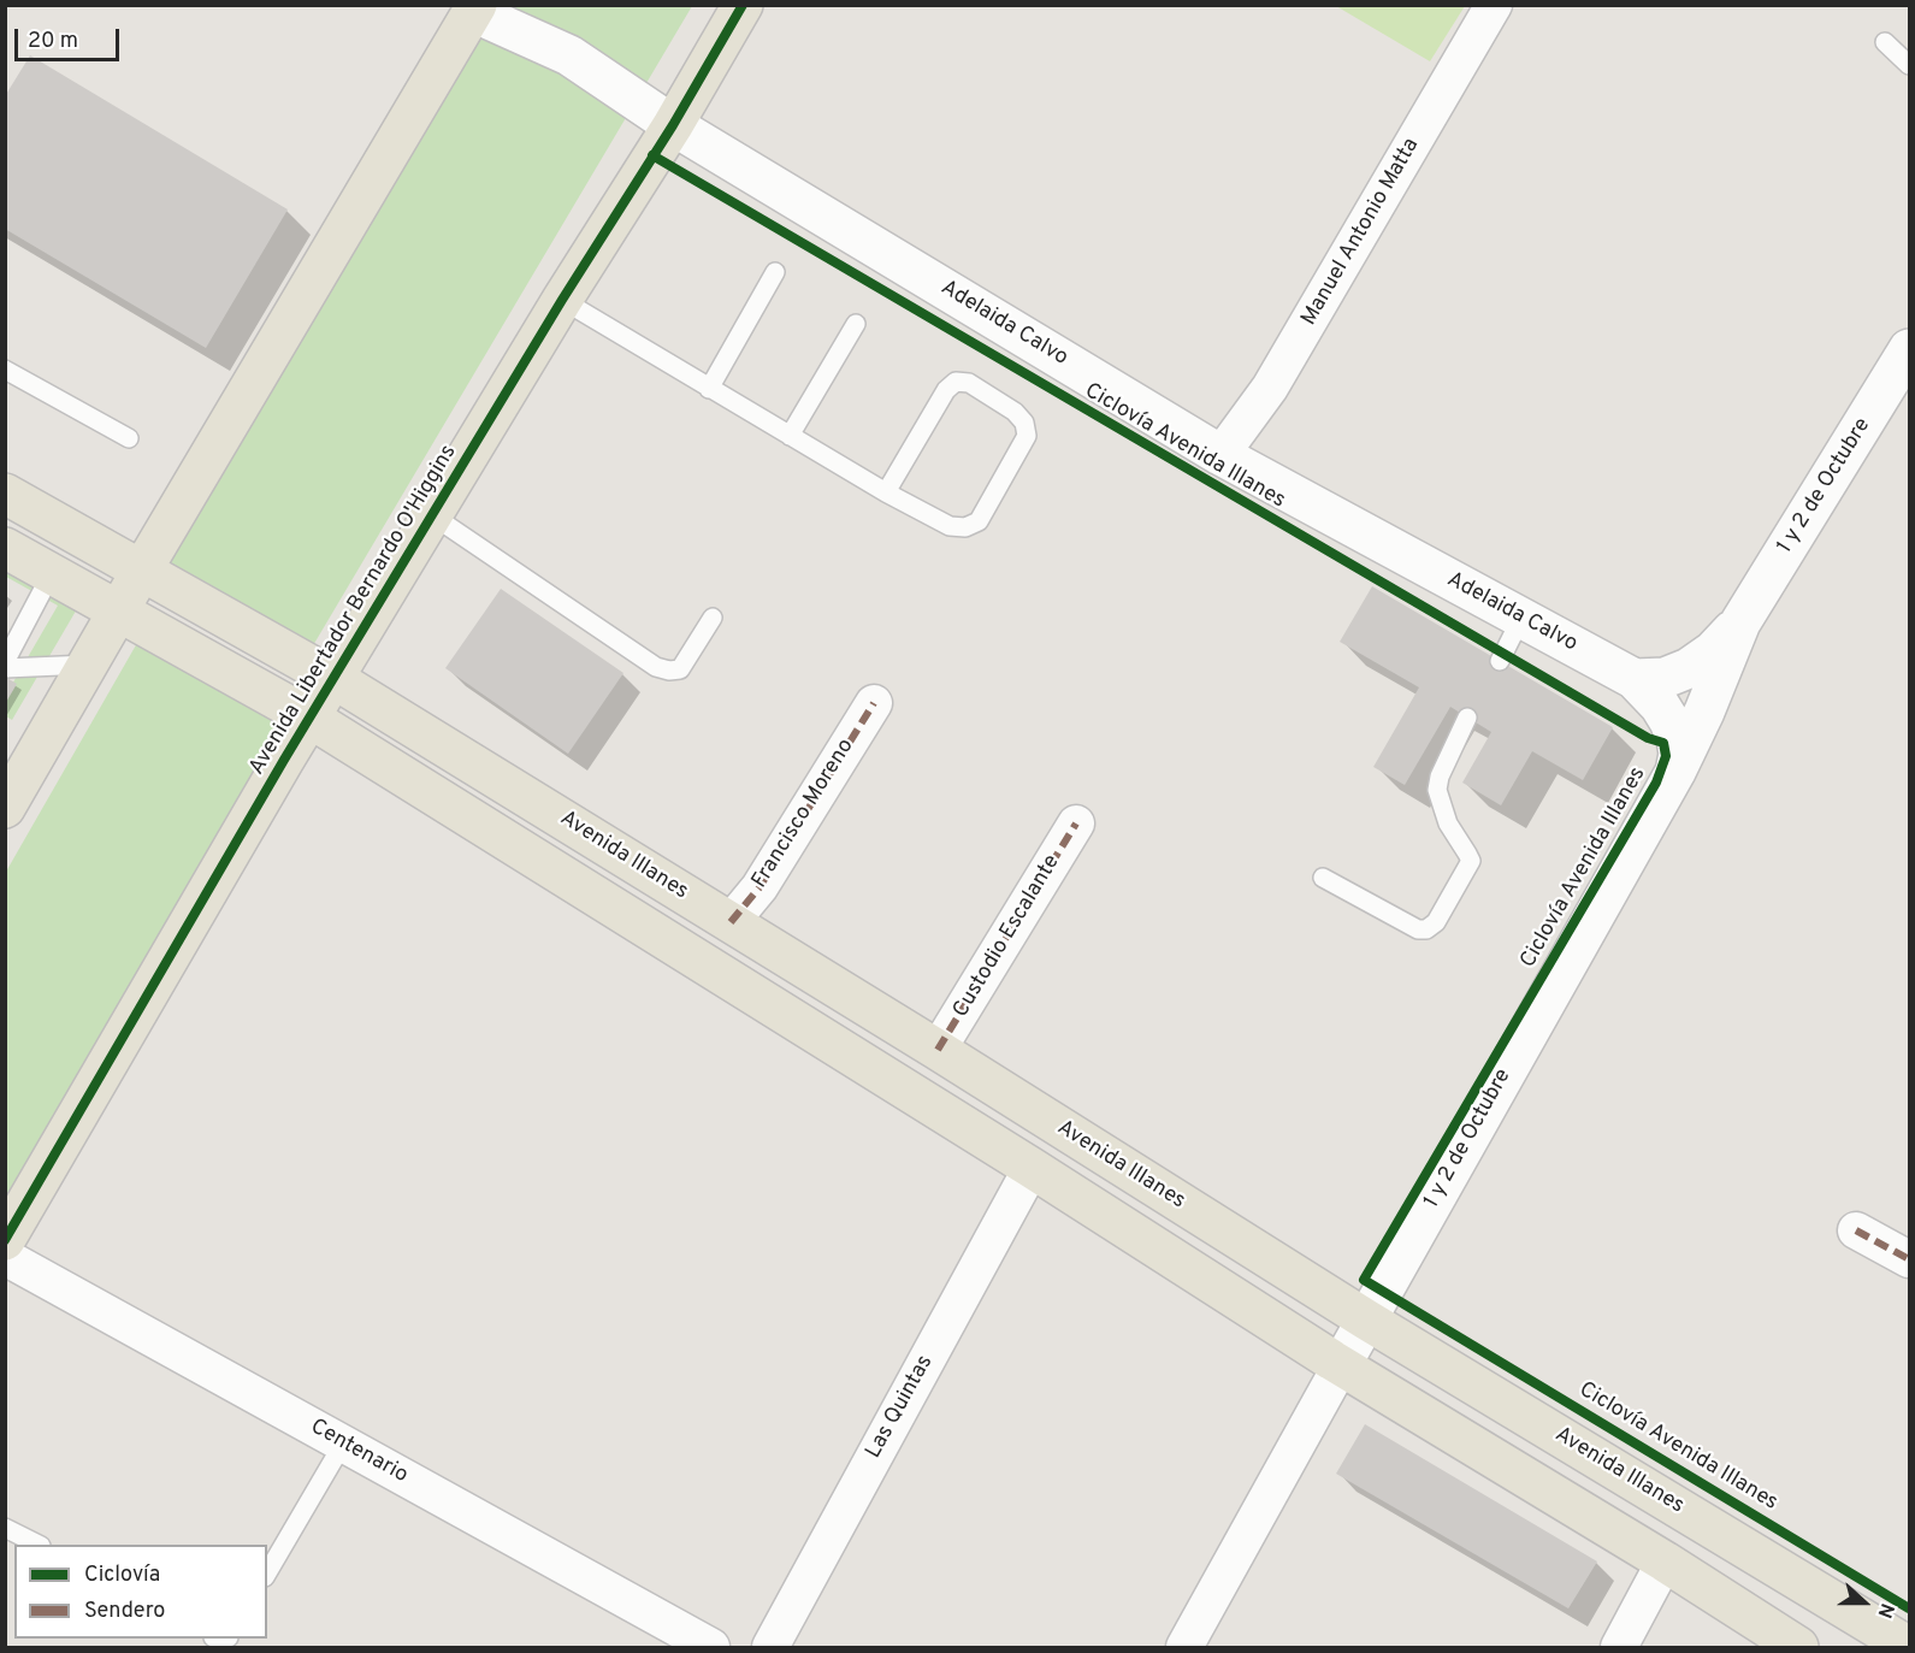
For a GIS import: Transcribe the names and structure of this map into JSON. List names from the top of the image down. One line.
{"streets":{"main road":["Avenida Libertador Bernardo O'Higgins","Avenida Illanes"],"street":["Manuel Antonio Matta","Adelaida Calvo","1 y 2 de Octubre","Francisco Moreno","Custodio Escalante","Las Quintas","Centenario"],"cycle path":["Ciclovía Avenida Illanes"]},"crossings":[["Manuel Antonio Matta","Adelaida Calvo"],["Adelaida Calvo","1 y 2 de Octubre"],["Adelaida Calvo","Avenida Libertador Bernardo O'Higgins"],["1 y 2 de Octubre","Avenida Illanes"],["Avenida Libertador Bernardo O'Higgins","Avenida Illanes"],["Francisco Moreno","Avenida Illanes"],["Avenida Illanes","Custodio Escalante"]],"legend":["Ciclovía","Sendero"],"scale_bar":"20 m","north":"right"}
